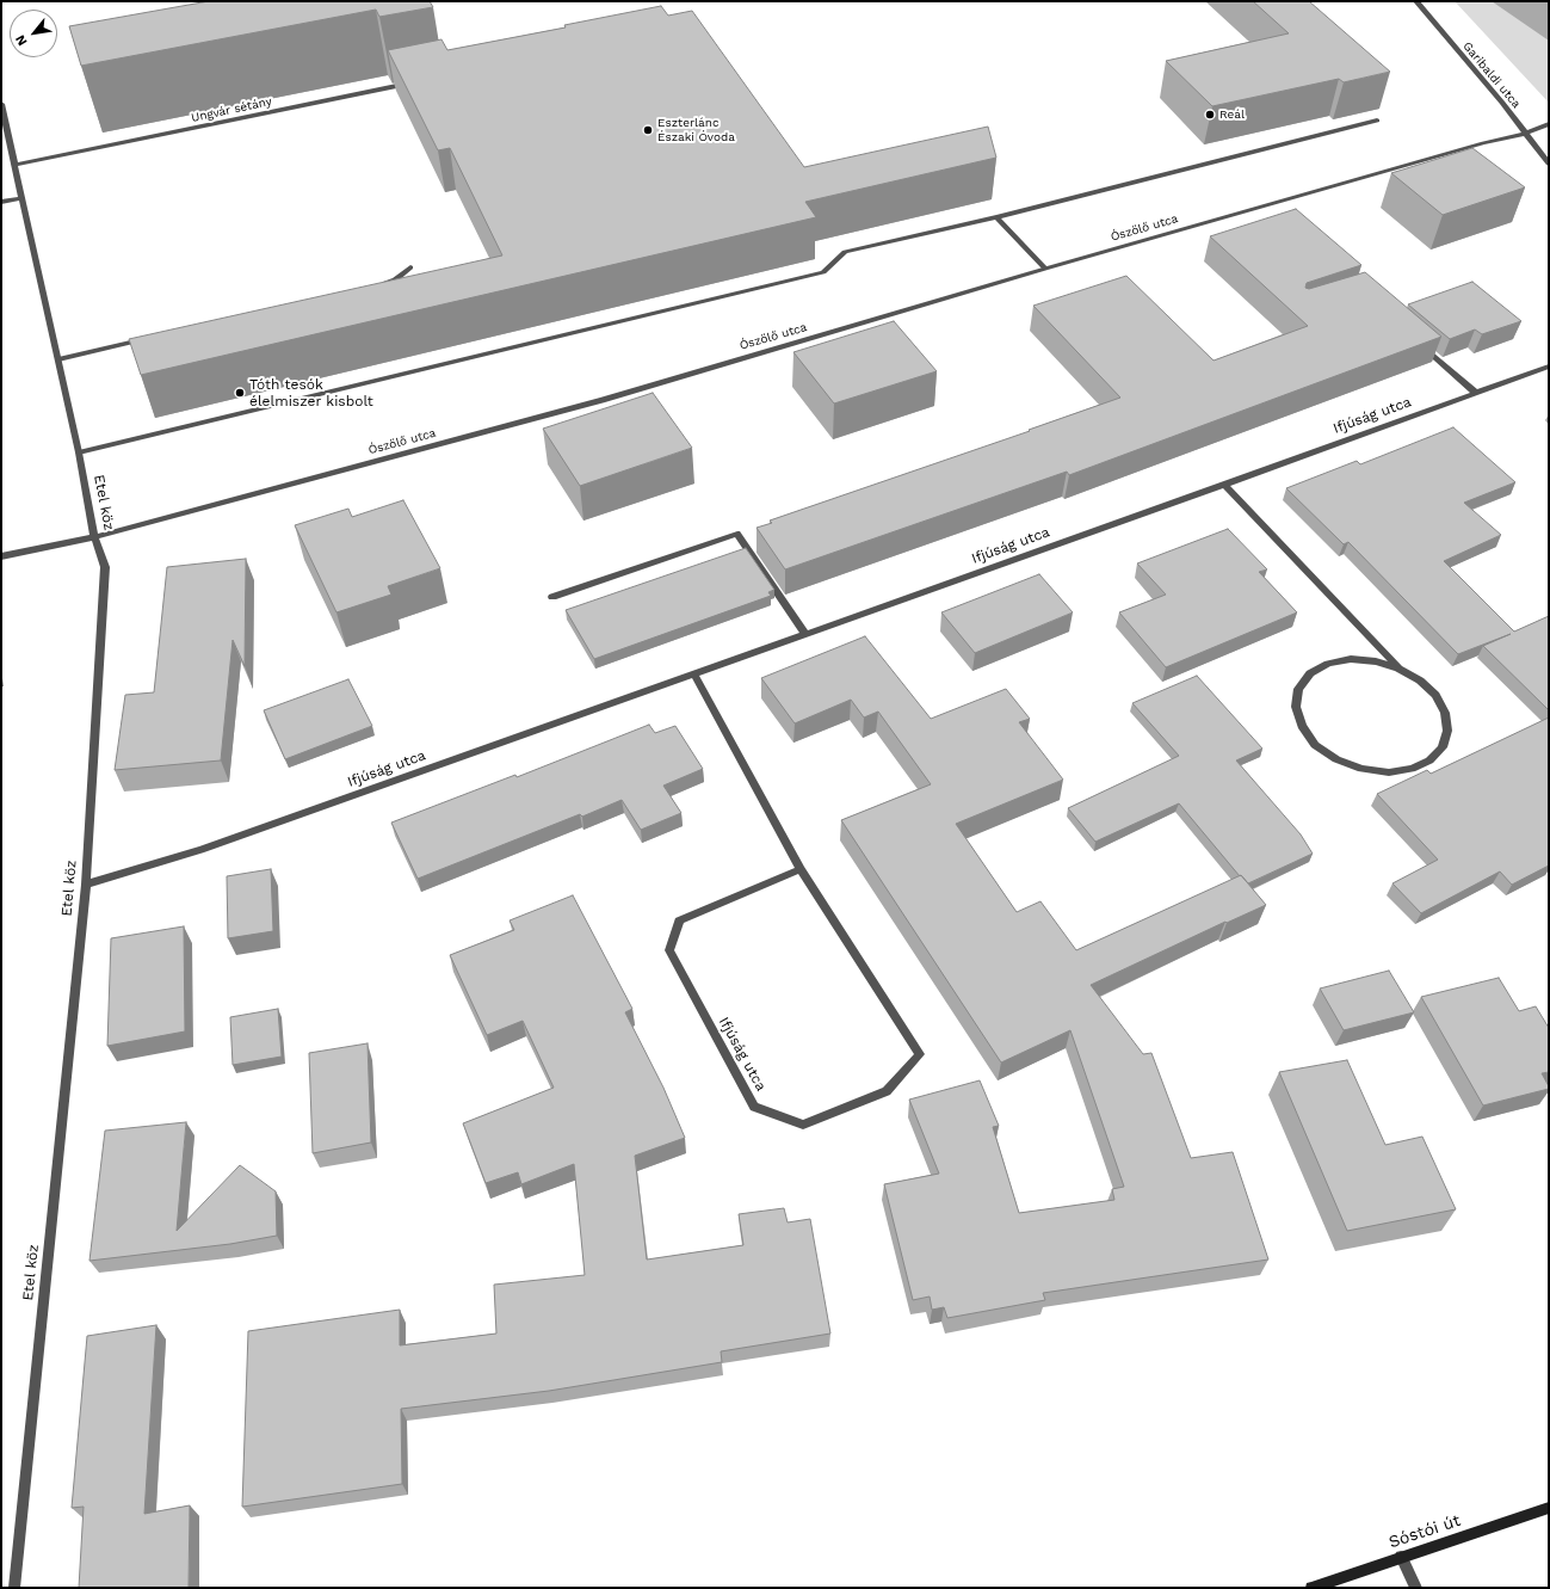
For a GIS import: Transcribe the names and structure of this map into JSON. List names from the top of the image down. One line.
{"streets":{"main road":["Sóstói út"],"street":["Garibaldi utca","Ungvár sétány","Ószőlő utca","Ifjúság utca","Etel köz"]},"crossings":[["Garibaldi utca","Ószőlő utca"],["Ungvár sétány","Etel köz"],["Ószőlő utca","Etel köz"],["Ifjúság utca","Etel köz"]],"places":["Reál","Eszterlánc Északi Óvoda","Tóth tesók élelmiszer kisbolt"],"north":"bottom left"}
